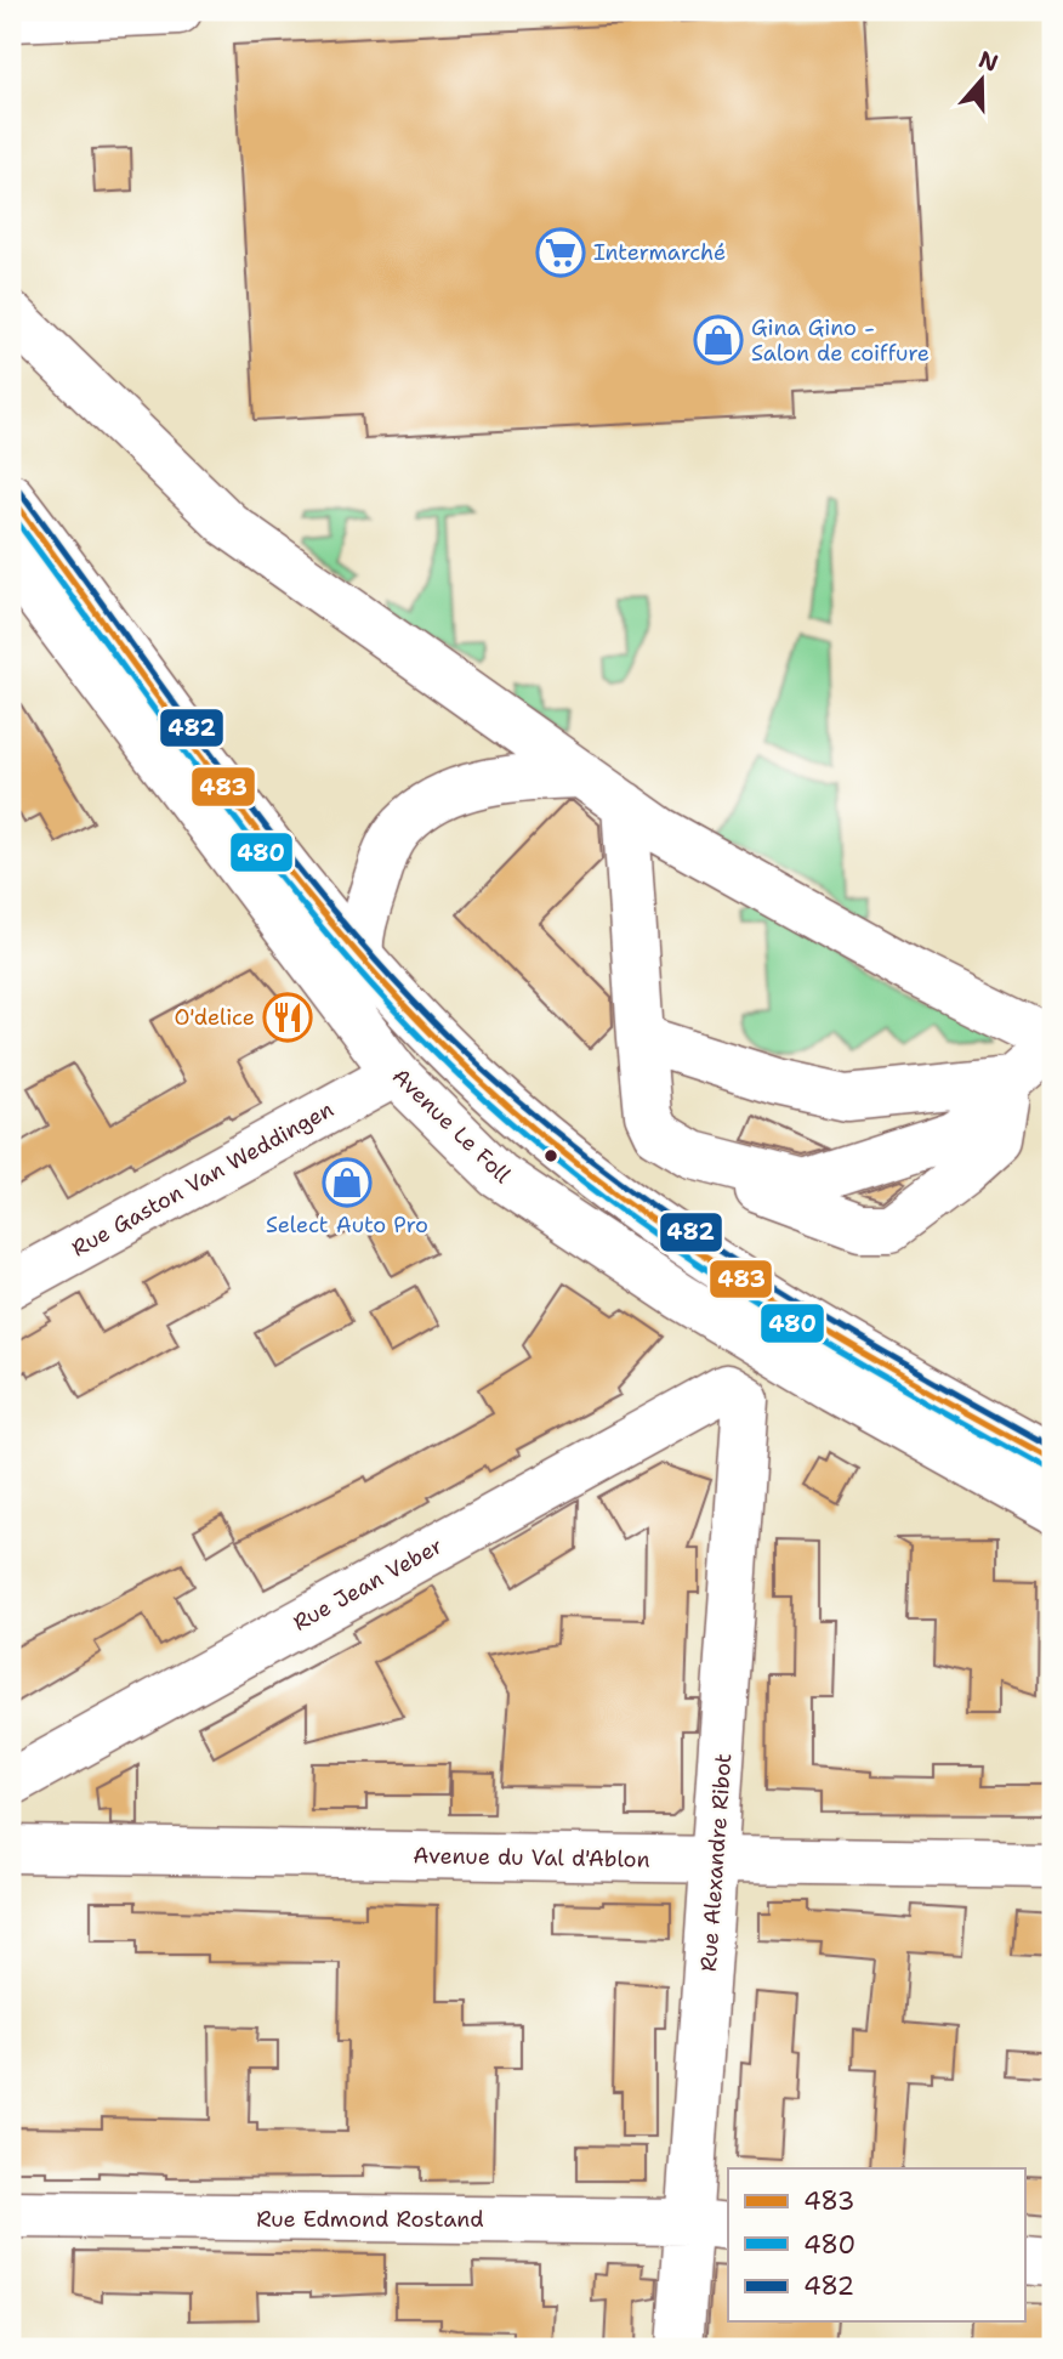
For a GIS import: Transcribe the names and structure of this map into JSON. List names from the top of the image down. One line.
{"streets":{"street":["Avenue Le Foll","Rue Gaston Van Weddingen","Rue Jean Veber","Avenue du Val d'Ablon","Rue Alexandre Ribot","Rue Edmond Rostand"]},"crossings":[["Avenue Le Foll","Rue Gaston Van Weddingen"],["Rue Jean Veber","Rue Alexandre Ribot"],["Avenue du Val d'Ablon","Rue Alexandre Ribot"],["Rue Alexandre Ribot","Rue Edmond Rostand"]],"places":{"supermarket":["Intermarché"],"shop":["Gina Gino - Salon de coiffure","Select Auto Pro"],"restaurant":["O'delice"]},"lines":["transit line 482","transit line 483","transit line 480"],"legend":["483","480","482"],"north":"top"}
